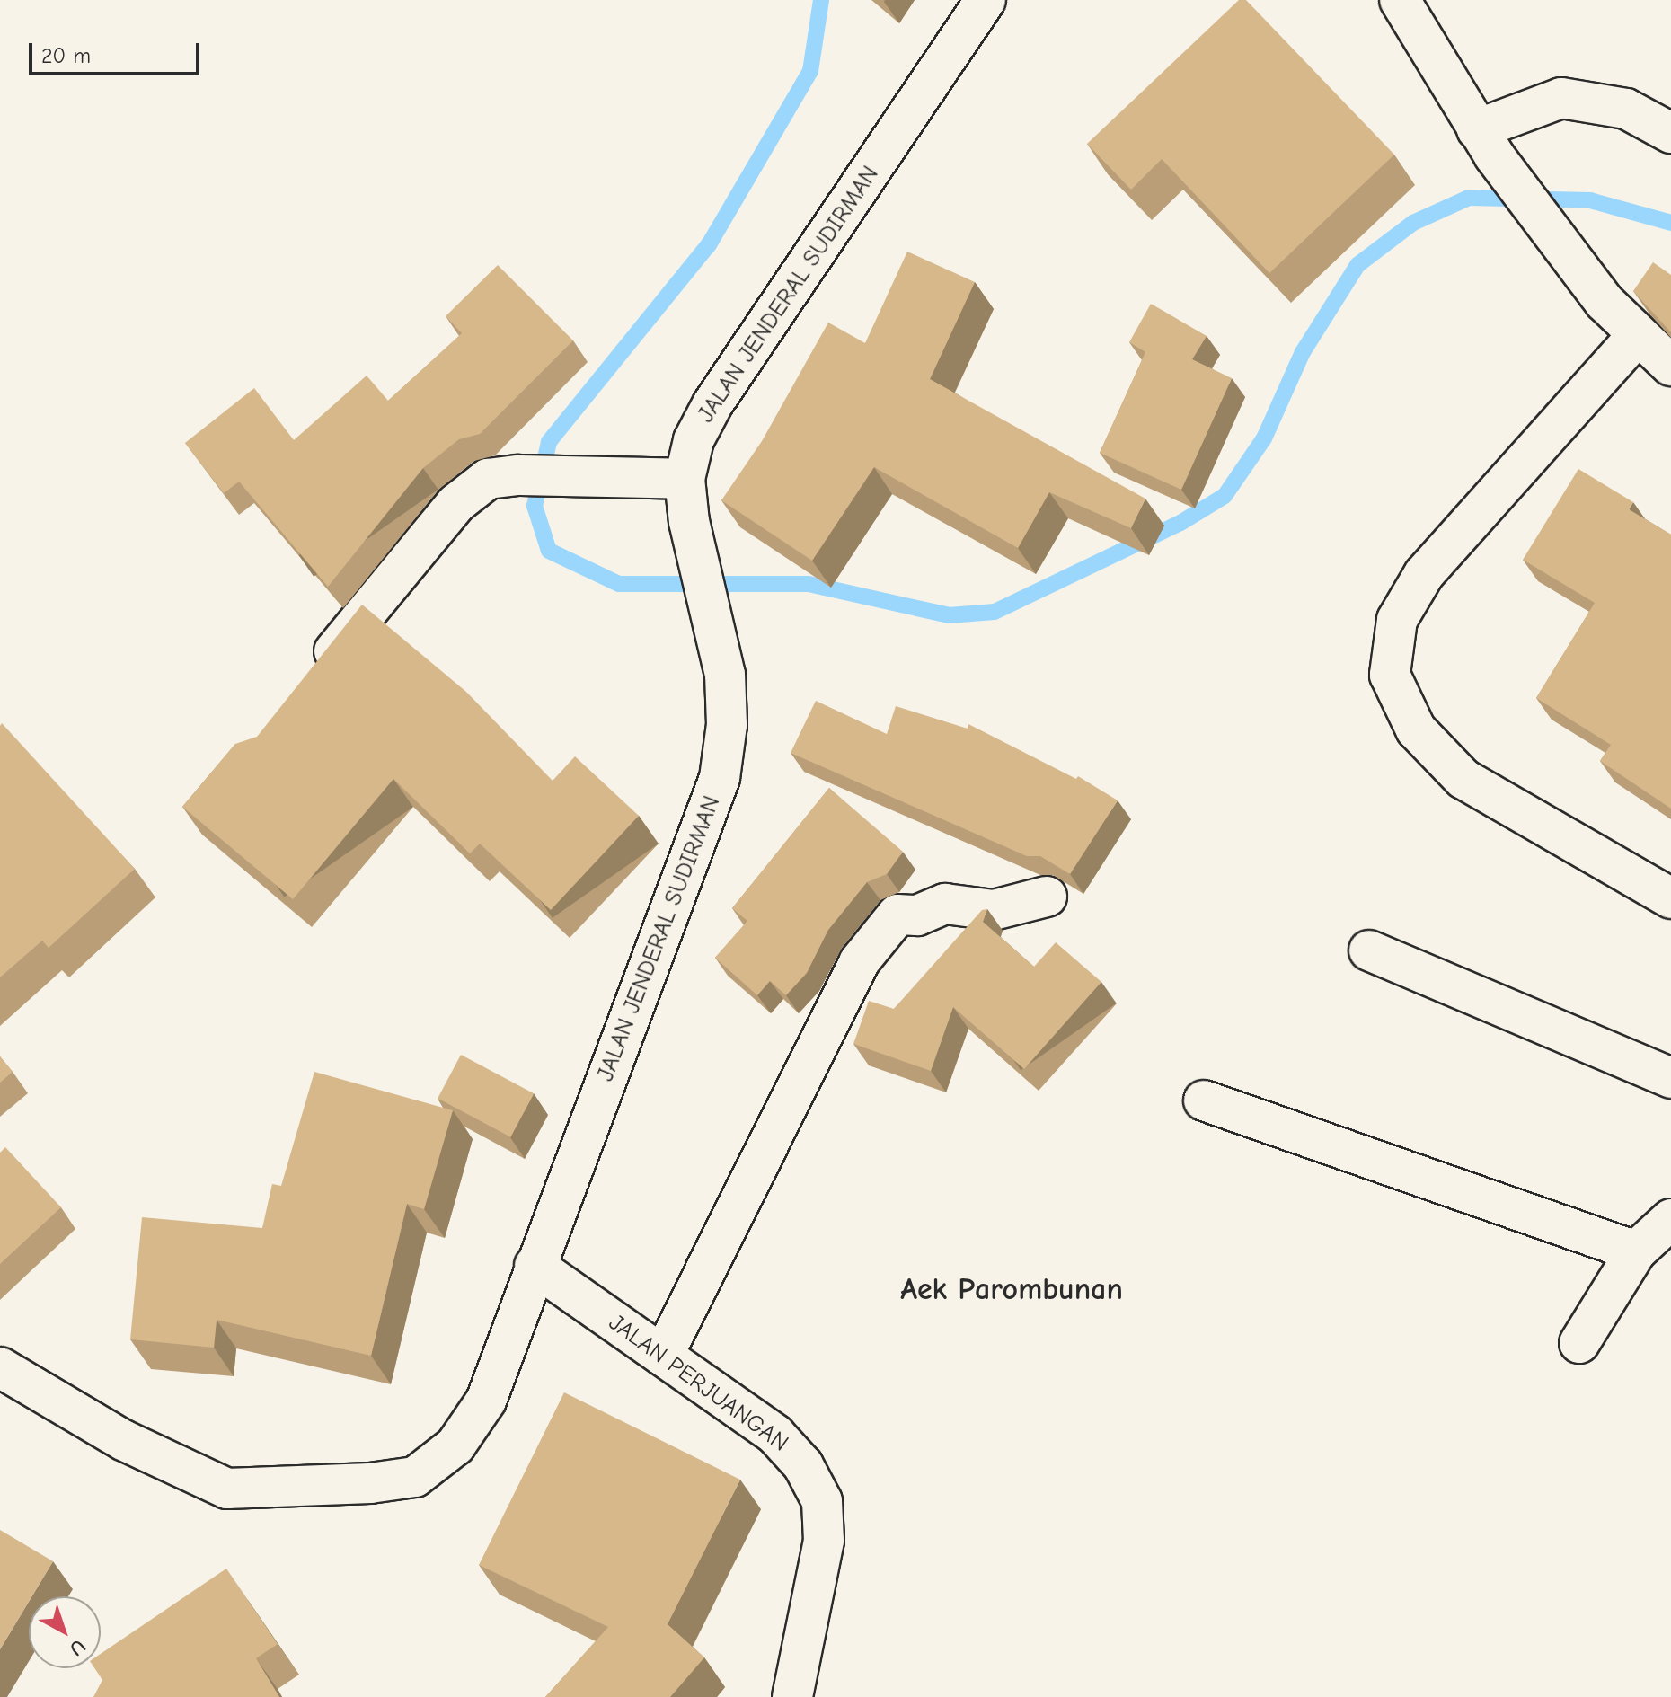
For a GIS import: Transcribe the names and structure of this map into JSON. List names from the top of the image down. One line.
{"streets":{"street":["JALAN JENDERAL SUDIRMAN","JALAN PERJUANGAN"]},"crossings":[["JALAN JENDERAL SUDIRMAN","JALAN PERJUANGAN"]],"districts":["Aek Parombunan"],"scale_bar":"20 m","north":"bottom right"}
